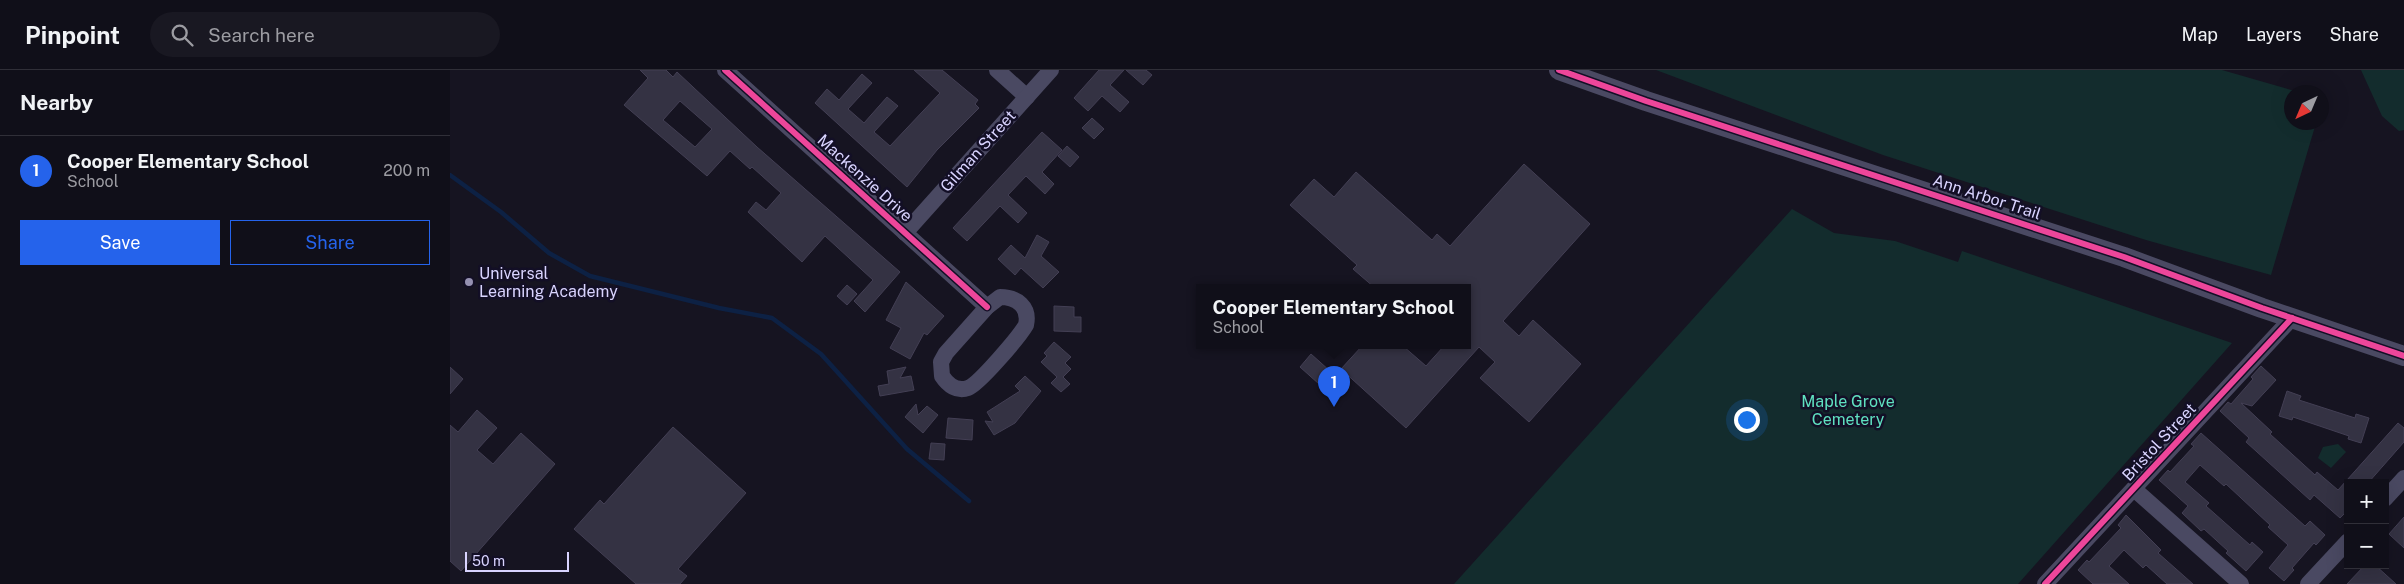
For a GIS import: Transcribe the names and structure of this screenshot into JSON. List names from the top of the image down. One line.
{"streets":{"street":["Gilman Street","Mackenzie Drive","Ann Arbor Trail","Bristol Street"]},"crossings":[["Gilman Street","Mackenzie Drive"],["Ann Arbor Trail","Bristol Street"]],"parks":["Maple Grove Cemetery"],"places":["Universal Learning Academy"],"scale_bar":"50 m","north":"bottom left","page":{"header":"Pinpoint","search":"Search here","nav":["Map","Layers","Share"],"heading":"Nearby","list":[{"mark":"1","name":"Cooper Elementary School","note":"School","value":"200 m"}],"buttons":["Save","Share"],"popup":["Cooper Elementary School","School"],"pins":"1","map_buttons":["+","−"],"scale":"50 m"}}
